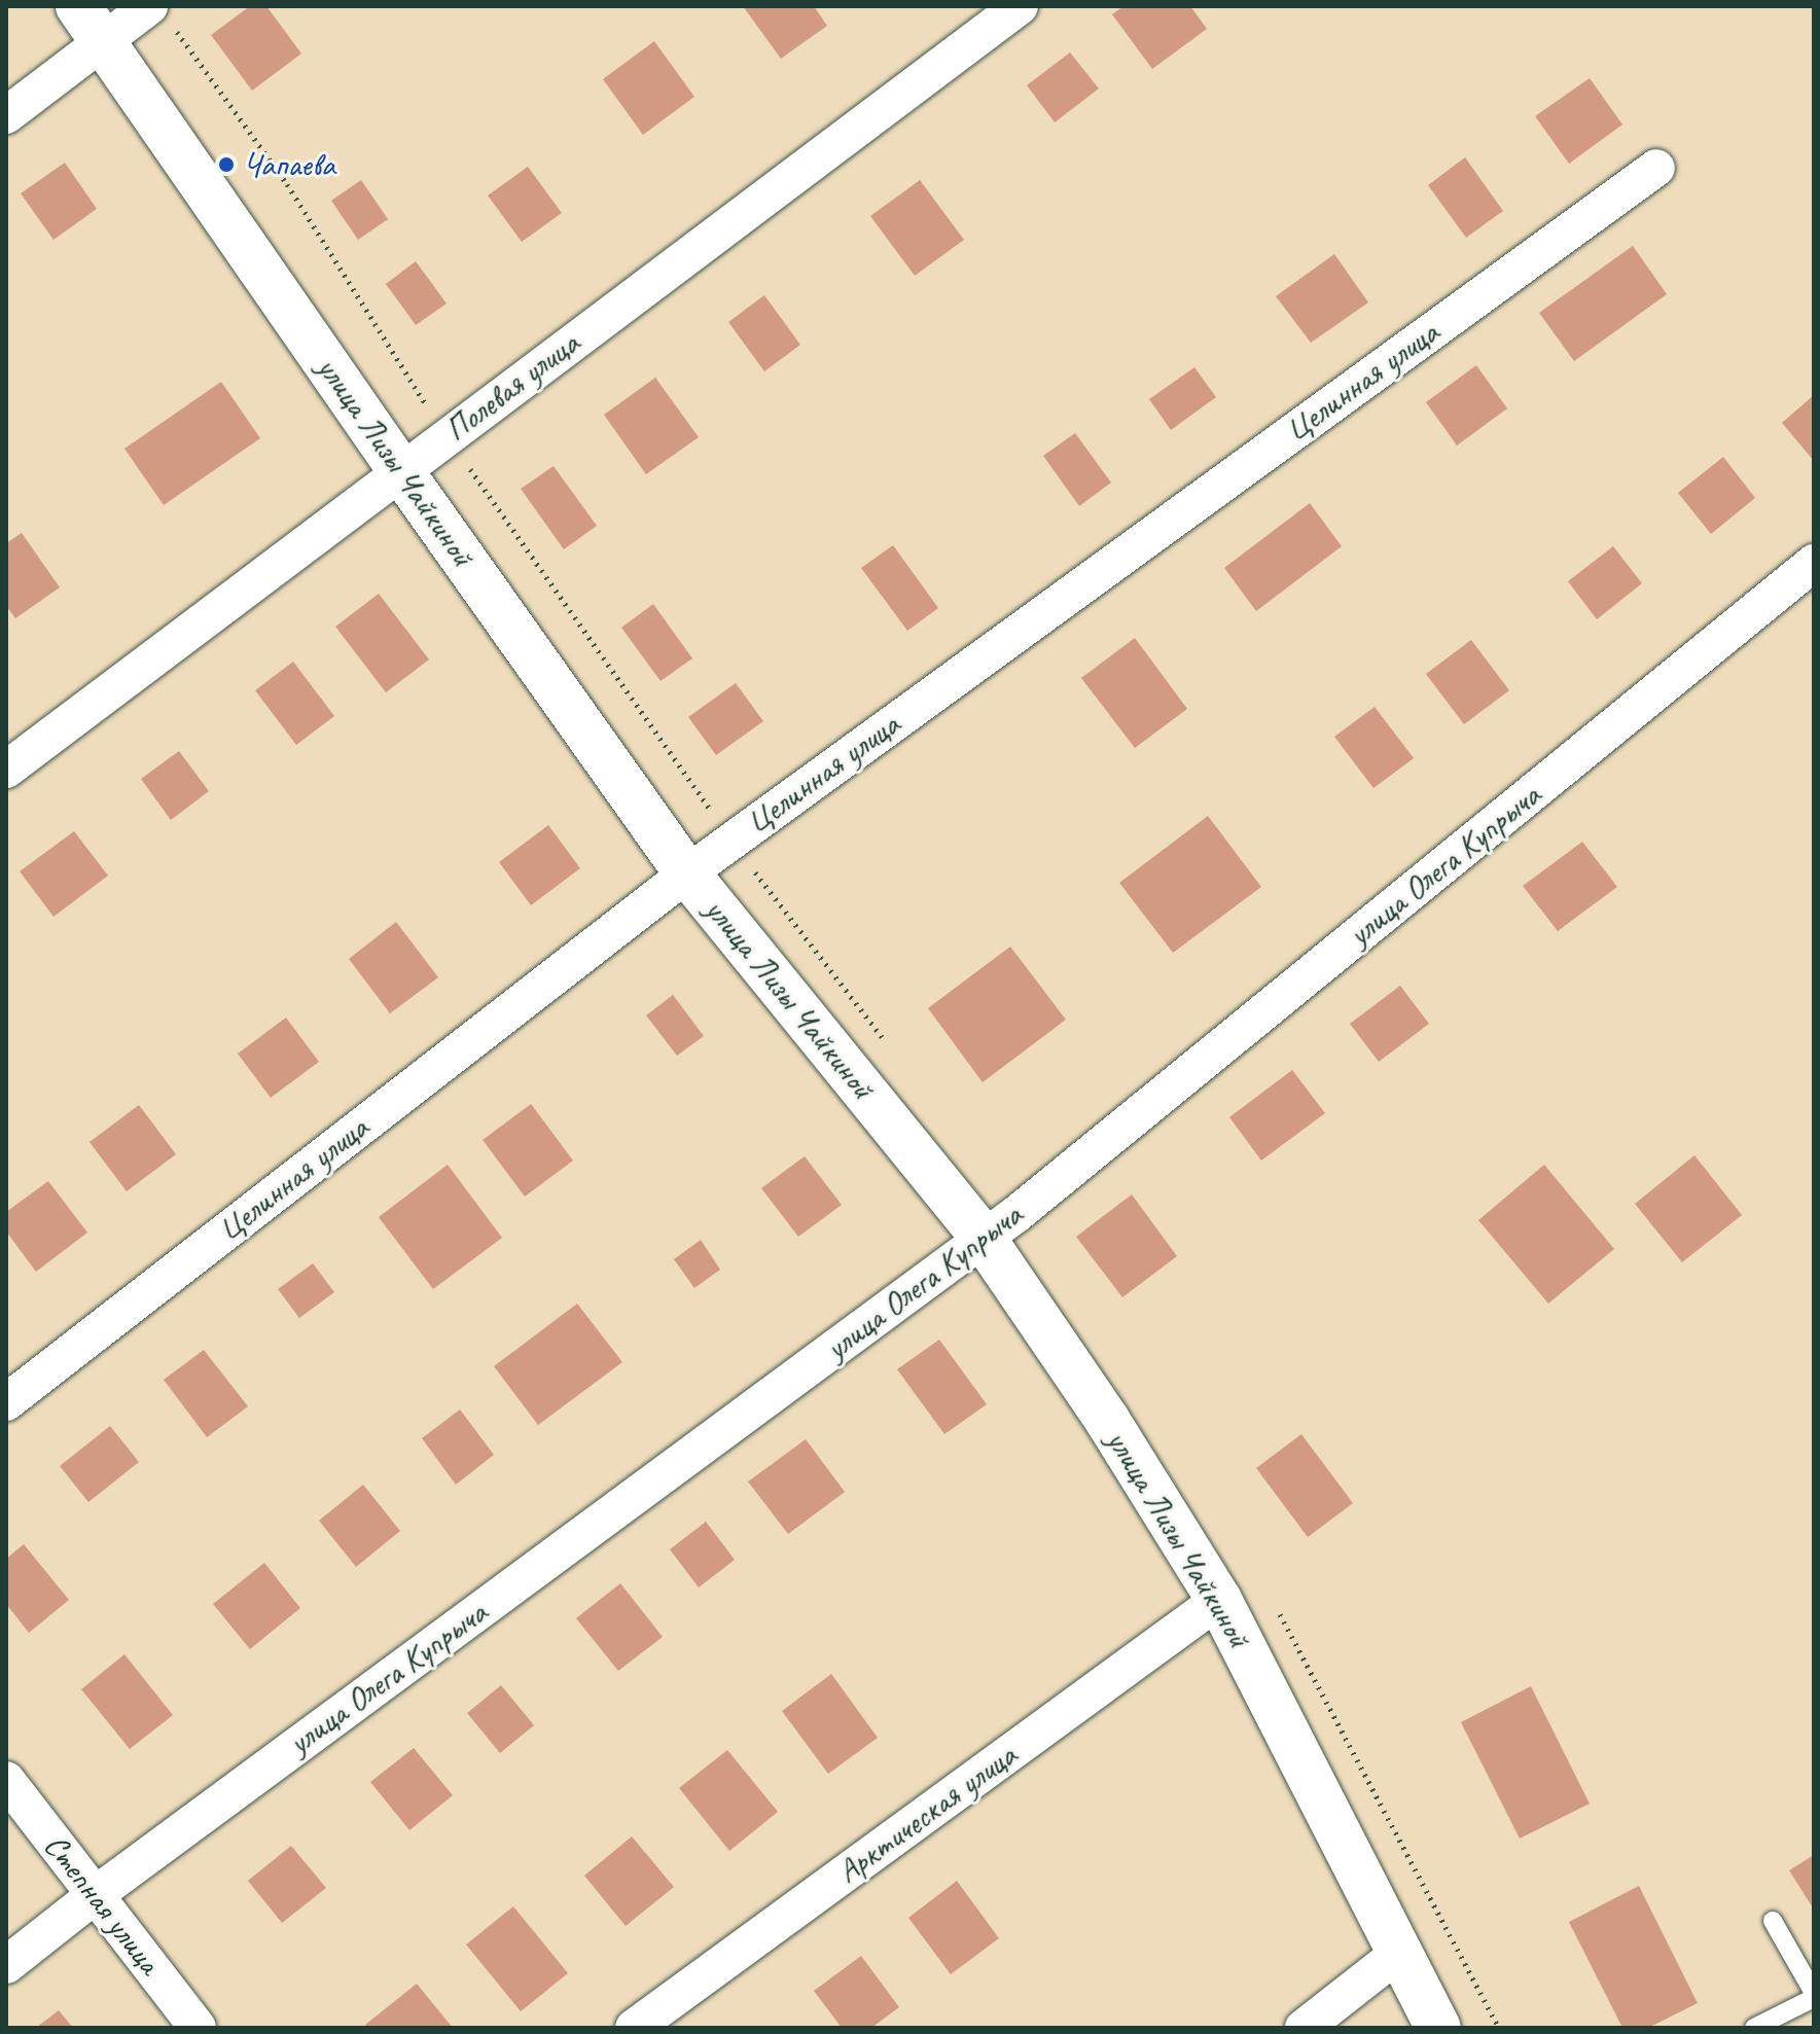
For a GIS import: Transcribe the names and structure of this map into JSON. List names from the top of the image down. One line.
{"streets":{"street":["Целинная улица","Полевая улица","улица Лизы Чайкиной","улица Олега Купрыча","Арктическая улица","Степная улица"]},"crossings":[["Целинная улица","улица Лизы Чайкиной"],["Полевая улица","улица Лизы Чайкиной"],["улица Лизы Чайкиной","улица Олега Купрыча"],["улица Лизы Чайкиной","Арктическая улица"],["улица Олега Купрыча","Степная улица"]],"places":["Чапаева"]}
